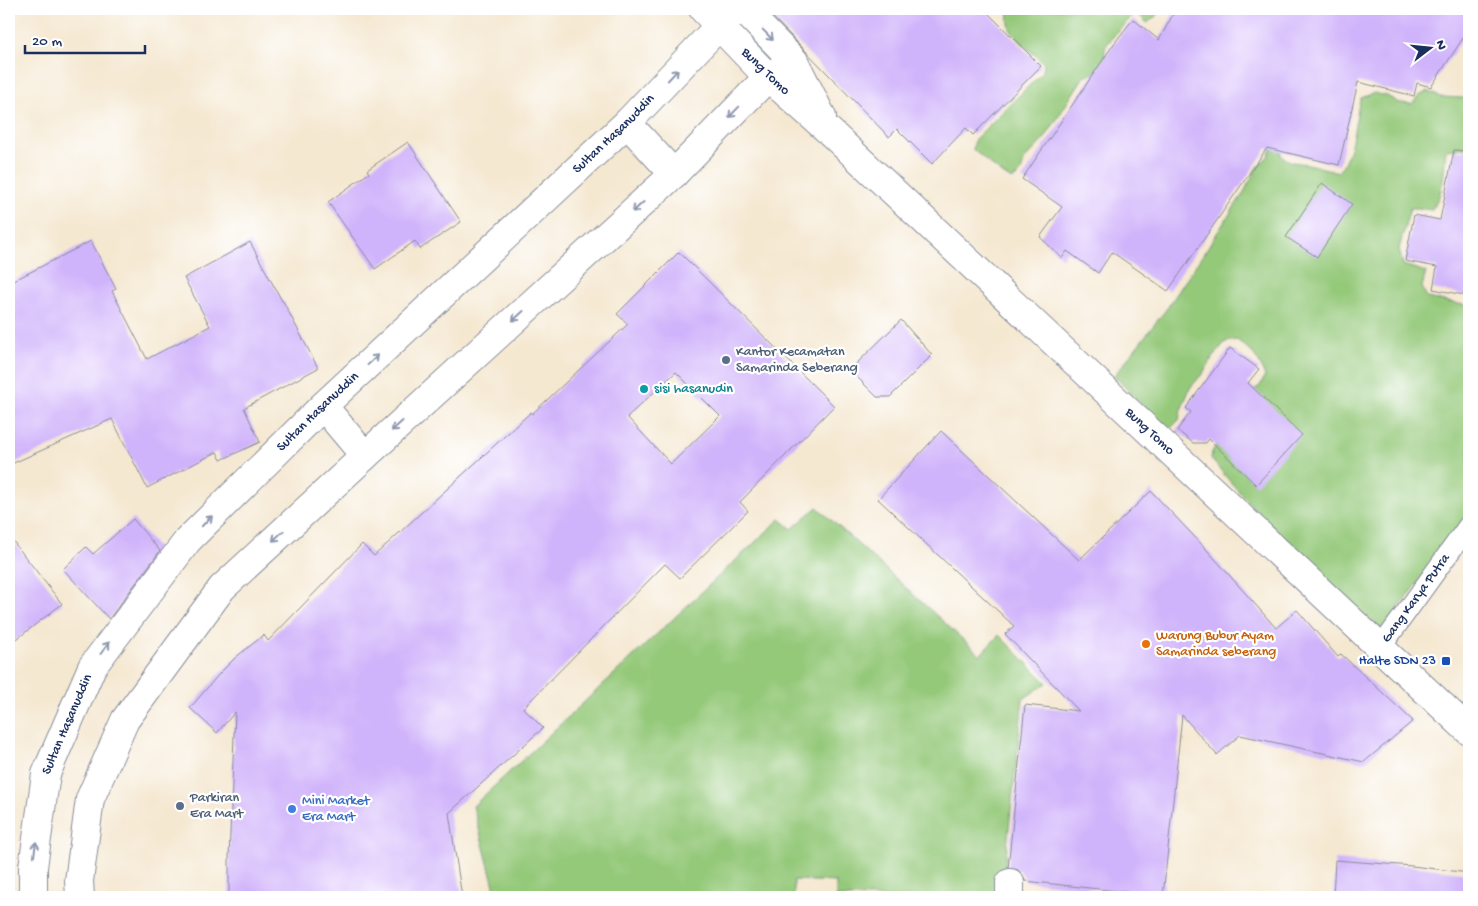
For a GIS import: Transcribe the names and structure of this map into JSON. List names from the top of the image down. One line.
{"streets":{"main road":["Bung Tomo","Sultan Hasanuddin"],"lane":["Gang Karya Putra"]},"crossings":[["Bung Tomo","Sultan Hasanuddin"],["Bung Tomo","Gang Karya Putra"]],"places":{"other":["Kantor Kecamatan Samarinda Seberang","sisi hasanudin","Warung Bubur Ayam Samarinda seberang","Parkiran Era Mart","Mini Market Era Mart"],"transit":["Halte SDN 23"]},"scale_bar":"20 m","north":"right"}
